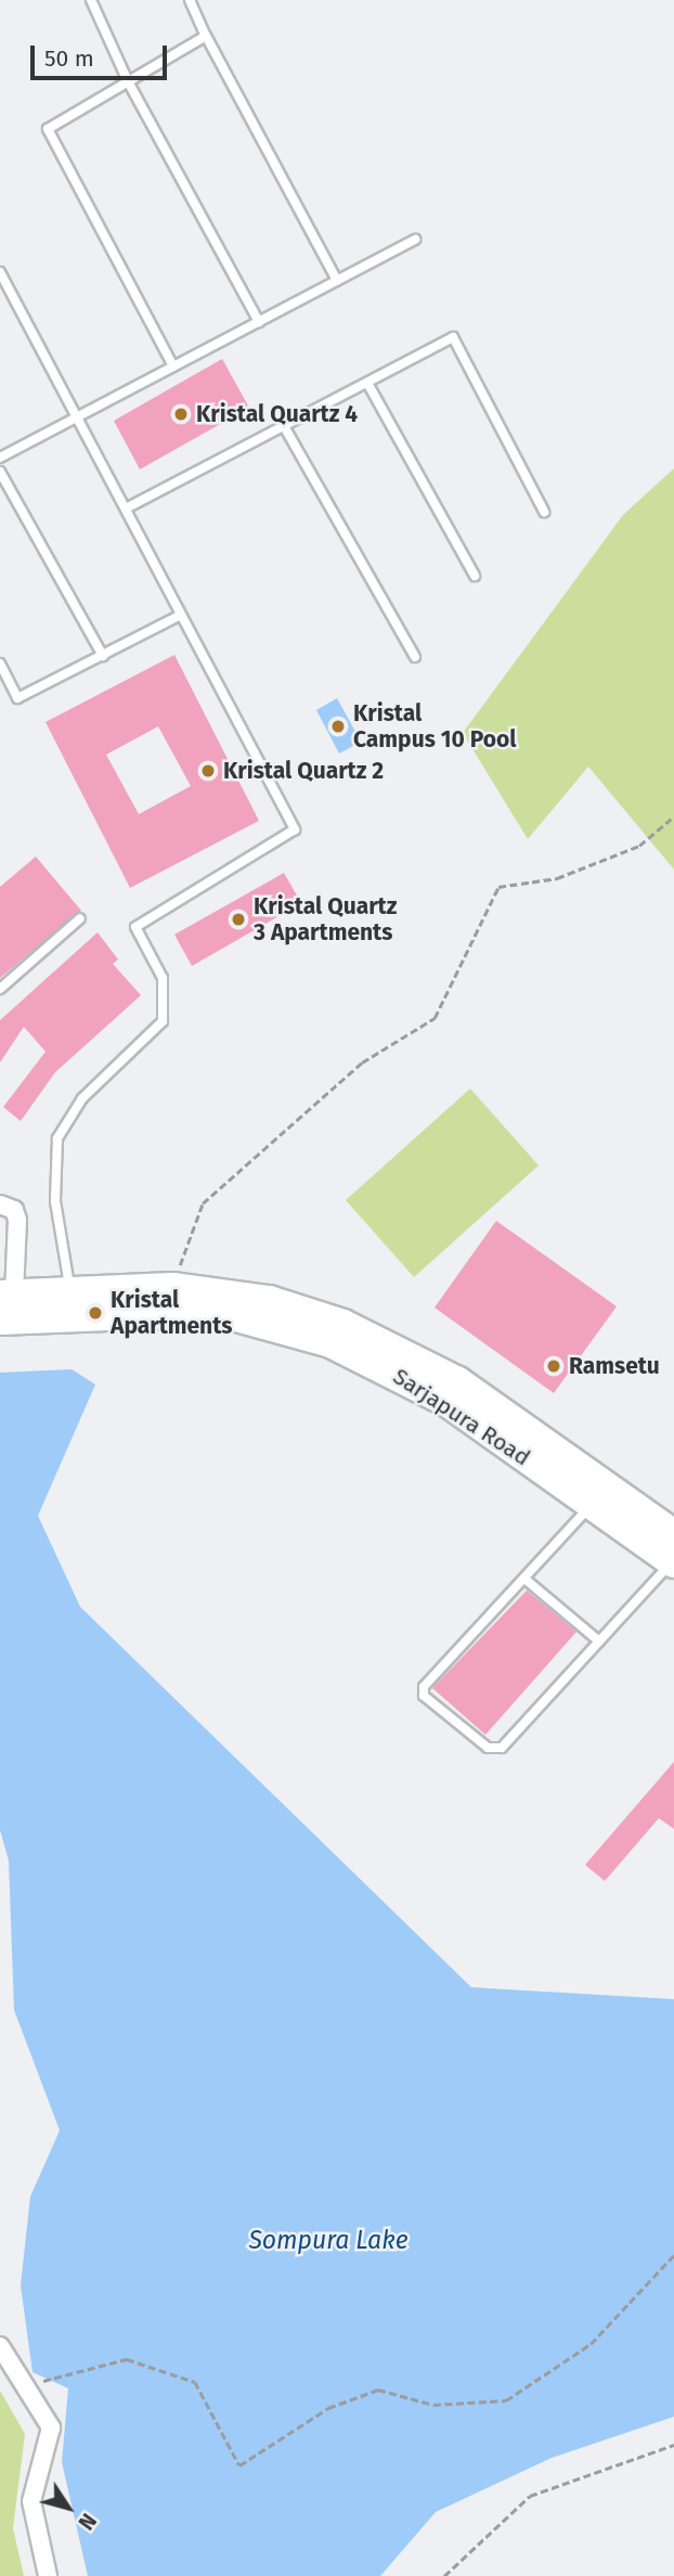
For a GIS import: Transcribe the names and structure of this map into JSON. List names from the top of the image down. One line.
{"streets":{"main road":["Sarjapura Road"]},"water":["Sompura Lake"],"places":["Kristal Quartz 4","Kristal Campus 10 Pool","Kristal Quartz 2","Kristal Quartz 3 Apartments","Kristal Apartments","Ramsetu"],"scale_bar":"50 m","north":"bottom right"}
